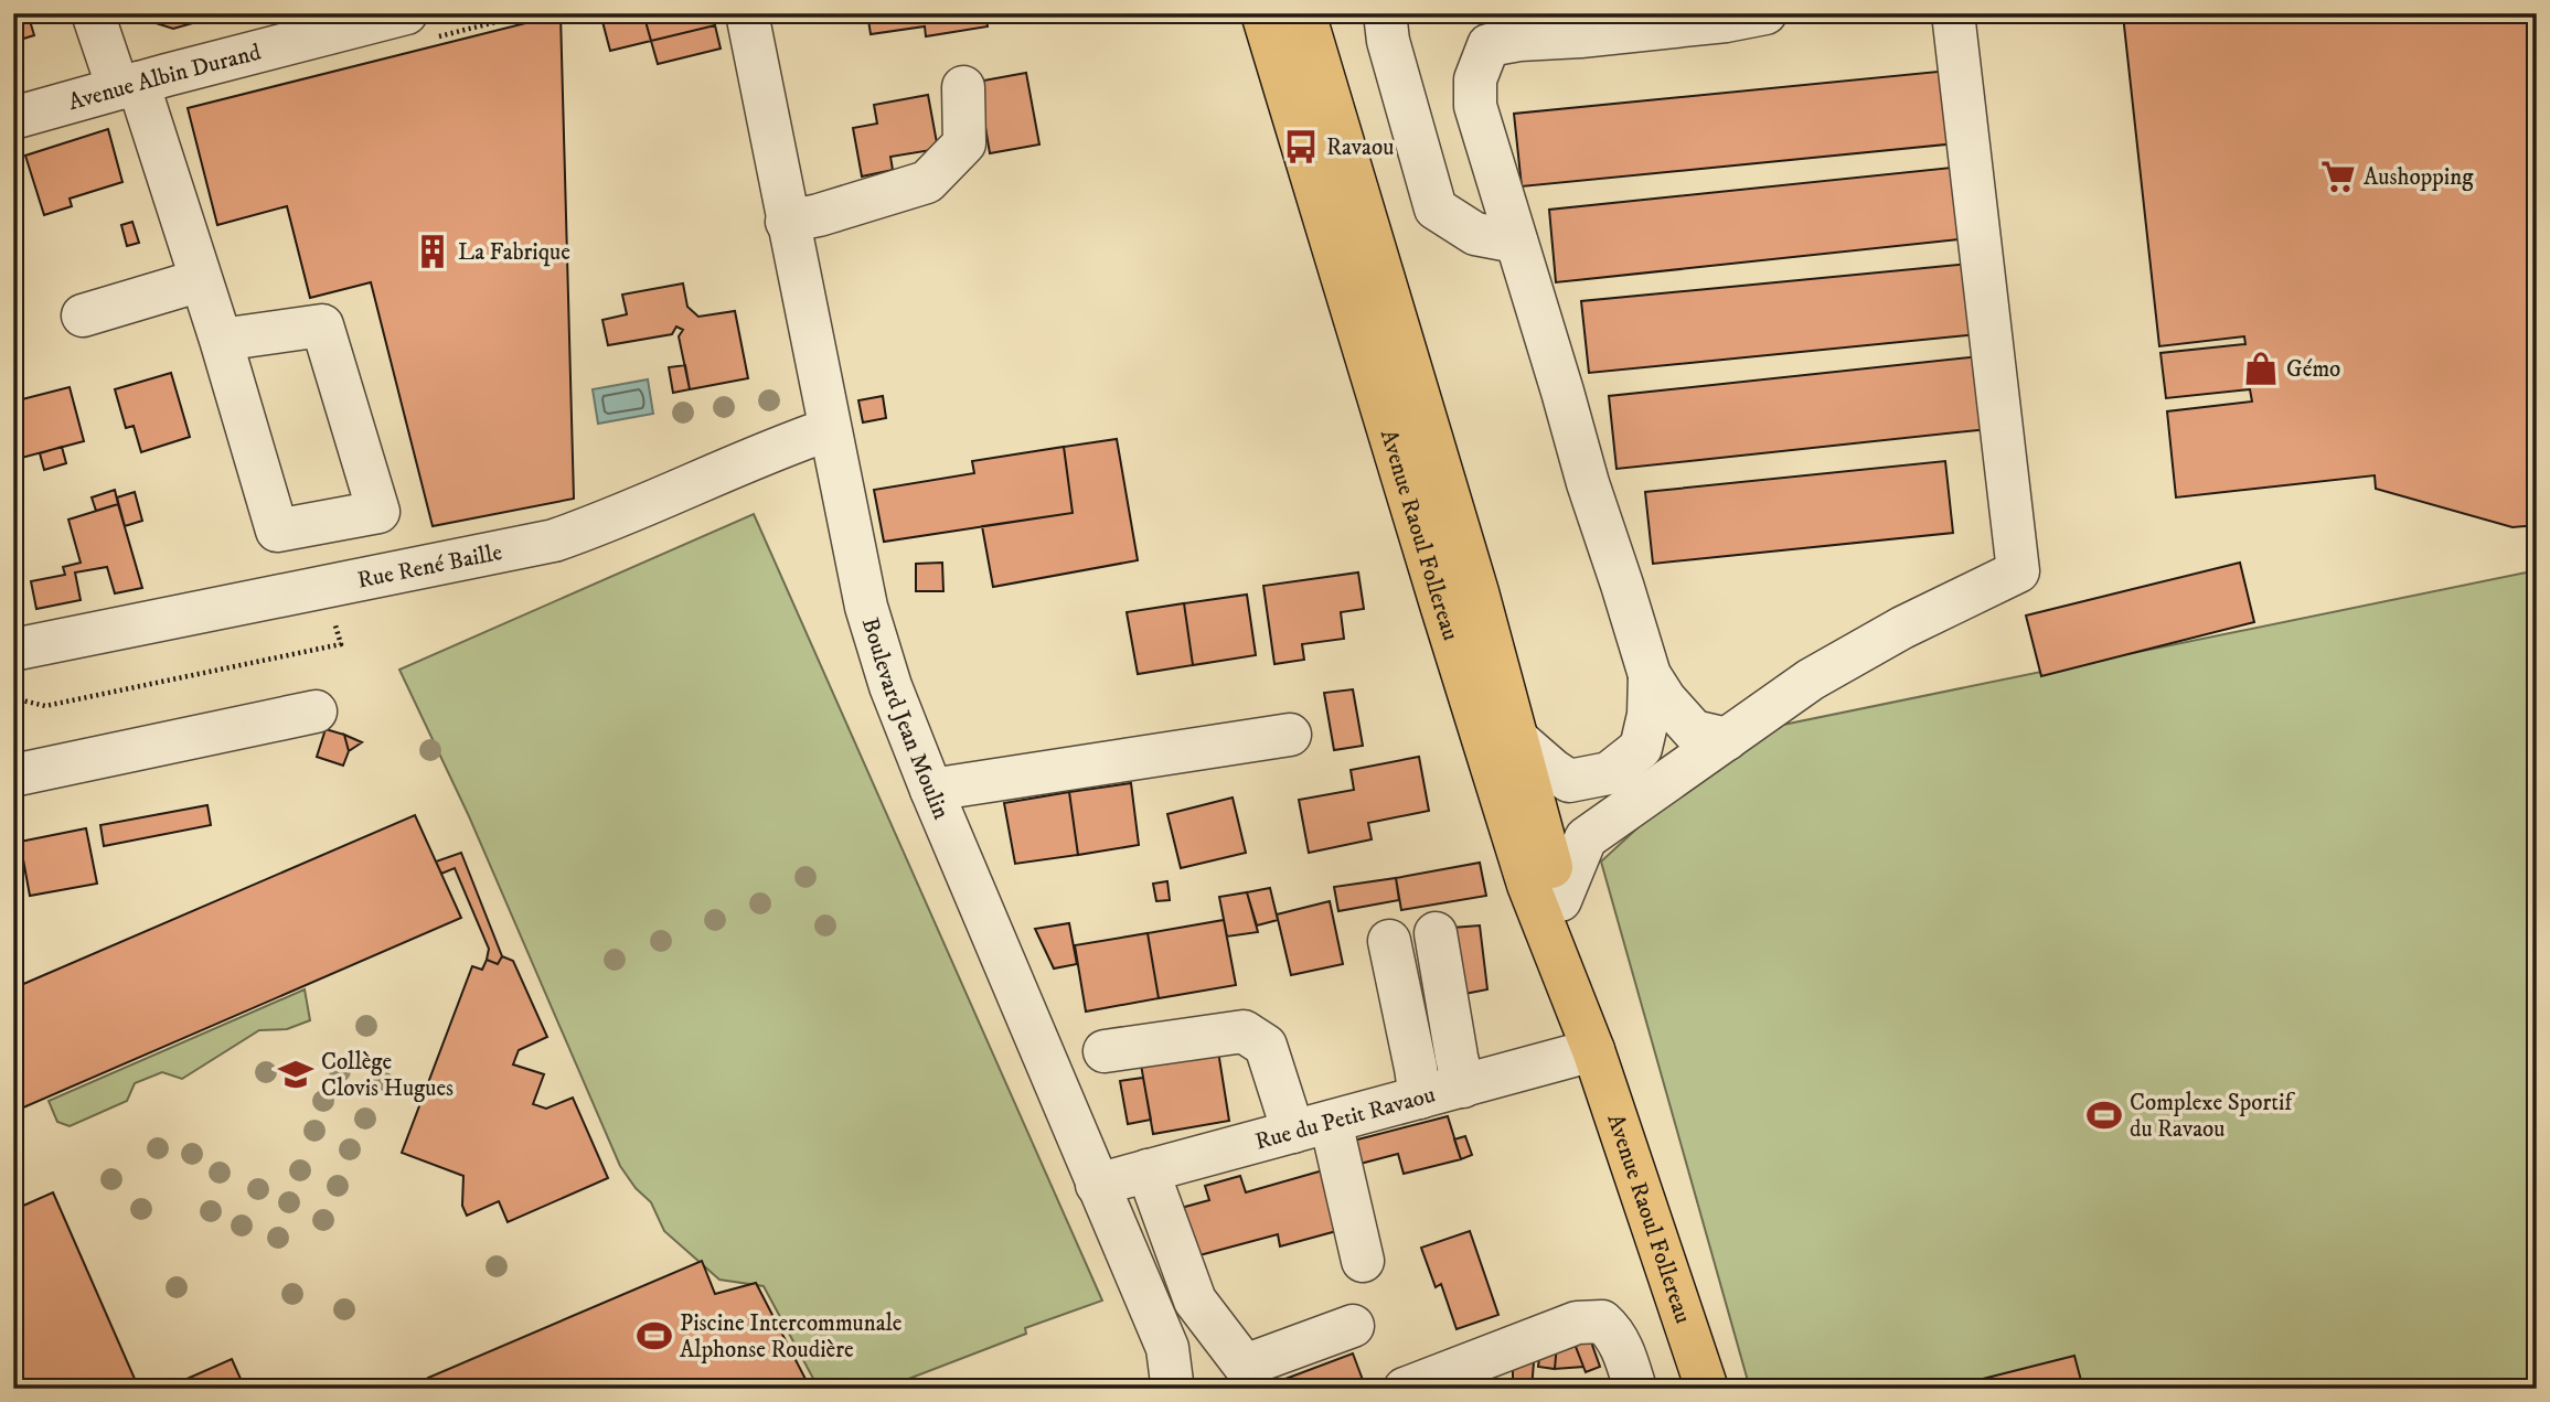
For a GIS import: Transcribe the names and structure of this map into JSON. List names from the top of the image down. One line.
{"streets":{"main road":["Avenue Raoul Follereau"],"street":["Avenue Albin Durand","Rue René Baille","Boulevard Jean Moulin","Rue du Petit Ravaou"]},"crossings":[["Avenue Raoul Follereau","Rue du Petit Ravaou"],["Rue René Baille","Boulevard Jean Moulin"],["Boulevard Jean Moulin","Rue du Petit Ravaou"]],"places":{"bus stop":["Ravaou"],"supermarket":["Aushopping"],"building":["La Fabrique"],"shop":["Gémo"],"school or university":["Collège Clovis Hugues"],"sports":["Complexe Sportif du Ravaou","Piscine Intercommunale Alphonse Roudière"]}}
